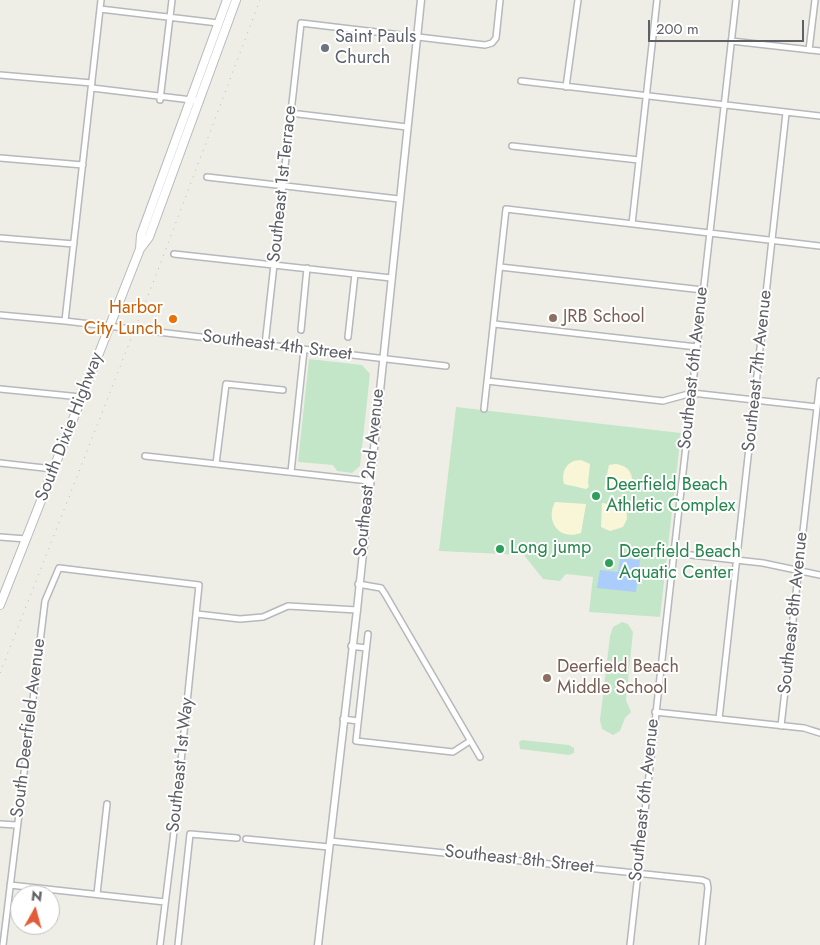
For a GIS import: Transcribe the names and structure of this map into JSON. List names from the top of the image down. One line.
{"streets":{"main road":["South Dixie Highway"],"street":["Southeast 1st Terrace","Southeast 4th Street","Southeast 6th Avenue","Southeast 7th Avenue","Southeast 2nd Avenue","Southeast 8th Avenue","South Deerfield Avenue","Southeast 1st Way","Southeast 8th Street"]},"crossings":[["Southeast 1st Terrace","Southeast 4th Street"],["Southeast 1st Terrace","Southeast 2nd Avenue"],["Southeast 4th Street","South Dixie Highway"],["Southeast 4th Street","Southeast 2nd Avenue"],["Southeast 6th Avenue","Southeast 8th Street"],["Southeast 2nd Avenue","Southeast 8th Street"],["South Deerfield Avenue","Southeast 1st Way"]],"places":["Saint Pauls Church","JRB School","Harbor City Lunch","Deerfield Beach Athletic Complex","Long jump","Deerfield Beach Aquatic Center","Deerfield Beach Middle School"],"scale_bar":"200 m","north":"top"}
